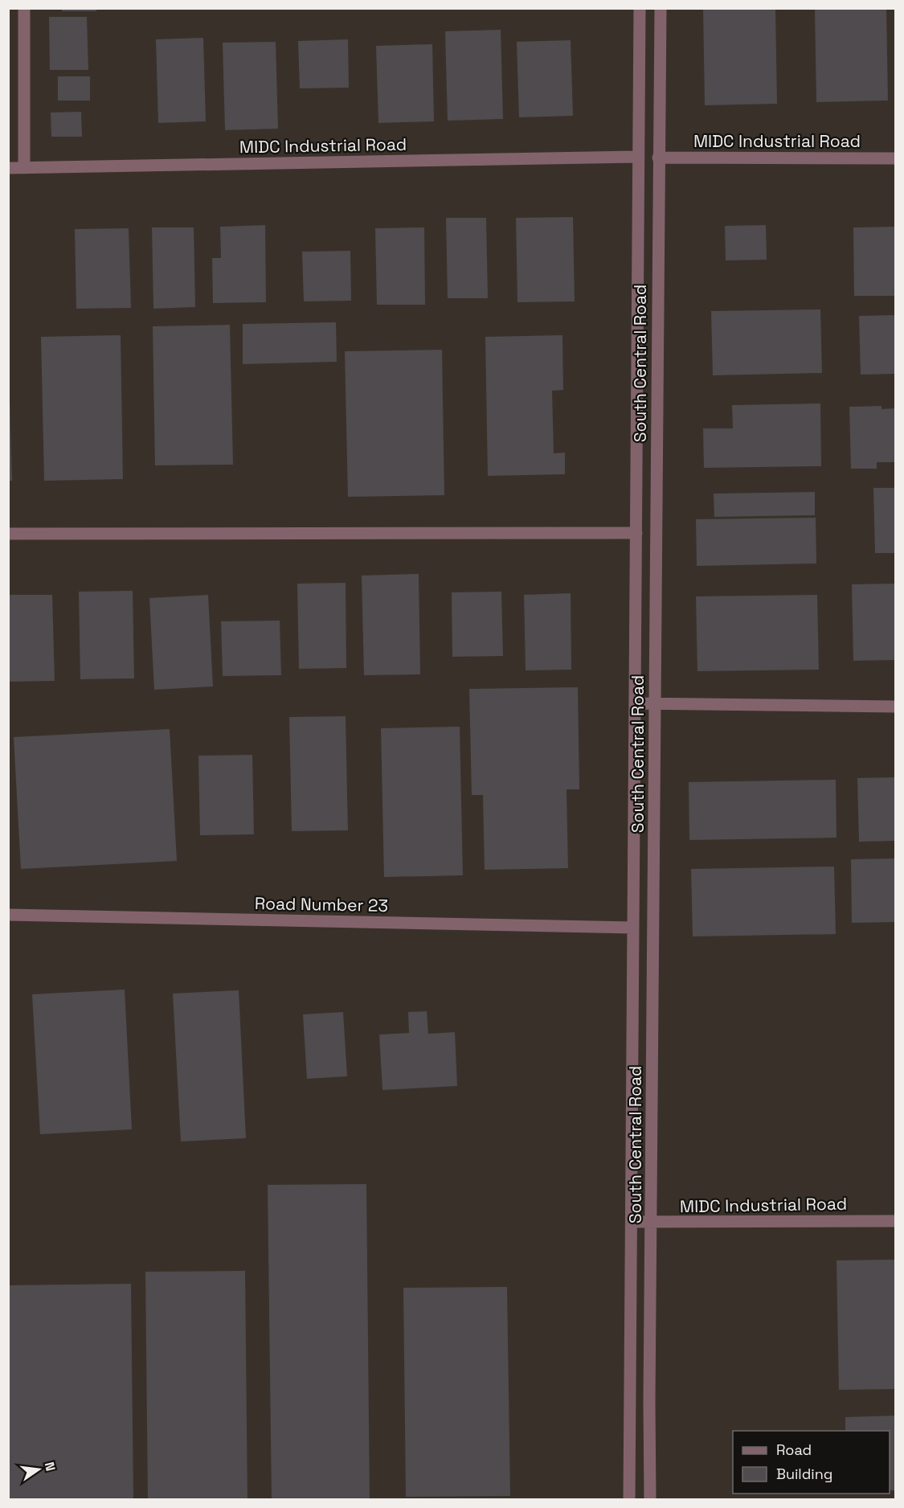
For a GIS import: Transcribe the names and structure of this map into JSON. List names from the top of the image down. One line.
{"streets":{"street":["MIDC Industrial Road","South Central Road","Road Number 23"]},"crossings":[["MIDC Industrial Road","South Central Road"],["South Central Road","Road Number 23"]],"legend":["Road","Building"],"north":"right"}
